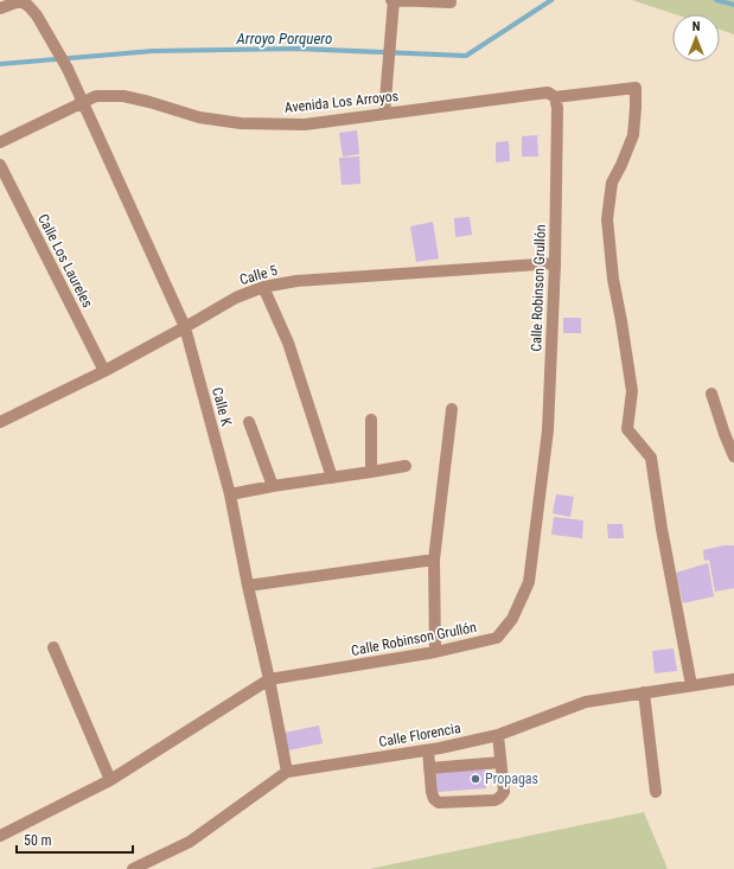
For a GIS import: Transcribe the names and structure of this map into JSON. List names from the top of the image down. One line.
{"streets":{"street":["Avenida Los Arroyos","Calle Los Laureles","Calle 5","Calle Robinson Grullón","Calle K","Calle Florencia"]},"crossings":[["Avenida Los Arroyos","Calle Robinson Grullón"],["Avenida Los Arroyos","Calle K"],["Avenida Los Arroyos","Calle Florencia"],["Calle Los Laureles","Calle 5"],["Calle 5","Calle Robinson Grullón"],["Calle 5","Calle K"],["Calle Robinson Grullón","Calle K"],["Calle K","Calle Florencia"]],"water":["Arroyo Porquero"],"places":["Propagas"],"scale_bar":"50 m","north":"top"}
